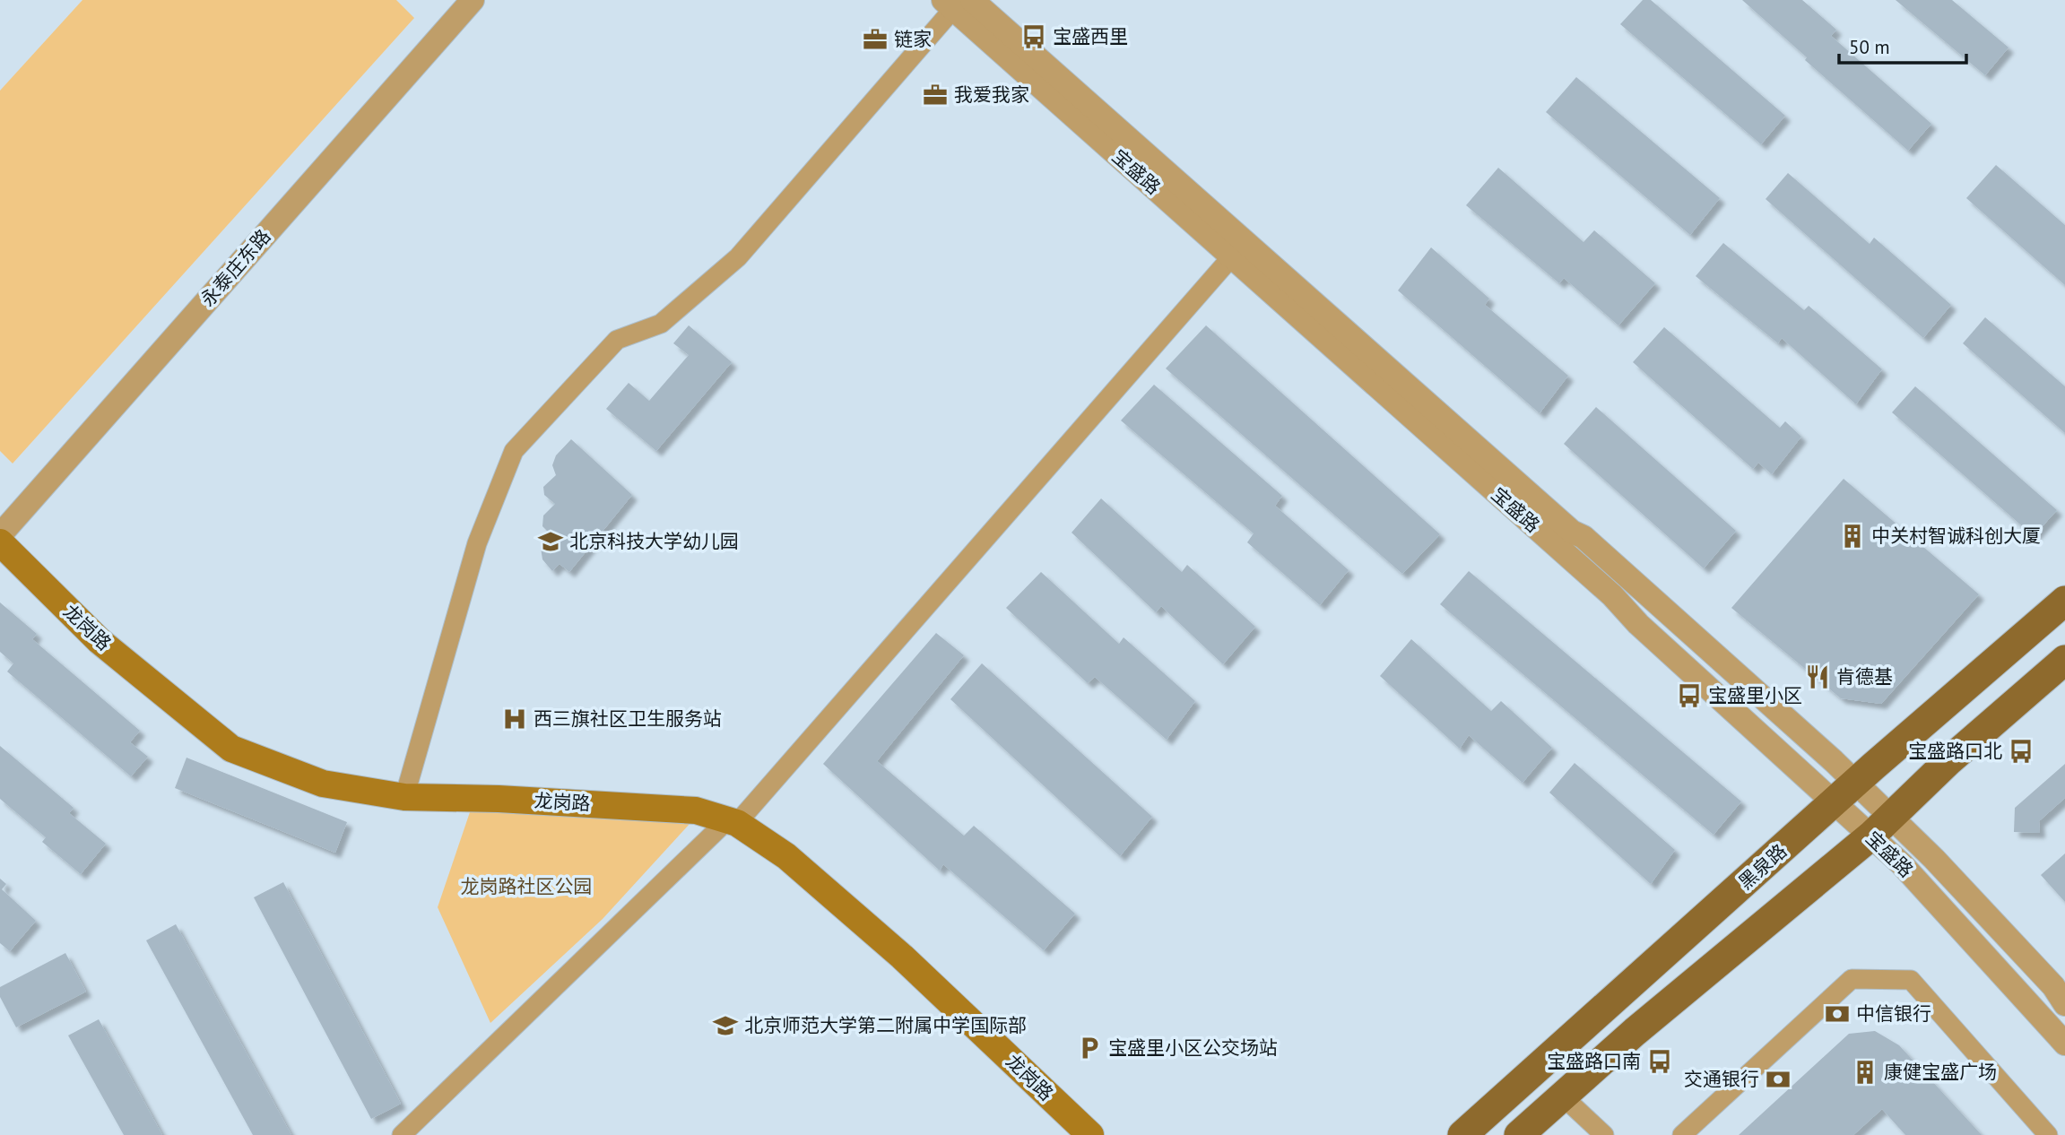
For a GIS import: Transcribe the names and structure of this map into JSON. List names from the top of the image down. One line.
{"streets":{"main road":["龙岗路","黑泉路"],"street":["宝盛路","永泰庄东路"]},"crossings":[["宝盛路","黑泉路"]],"parks":["龙岗路社区公园"],"places":{"bus stop":["宝盛西里","宝盛里小区","宝盛路口北","宝盛路口南"],"office":["链家","我爱我家"],"building":["中关村智诚科创大厦","康健宝盛广场"],"school or university":["北京科技大学幼儿园","北京师范大学第二附属中学国际部"],"restaurant":["肯德基"],"hospital":["西三旗社区卫生服务站"],"bank":["中信银行","交通银行"],"parking":["宝盛里小区公交场站"]},"scale_bar":"50 m"}
